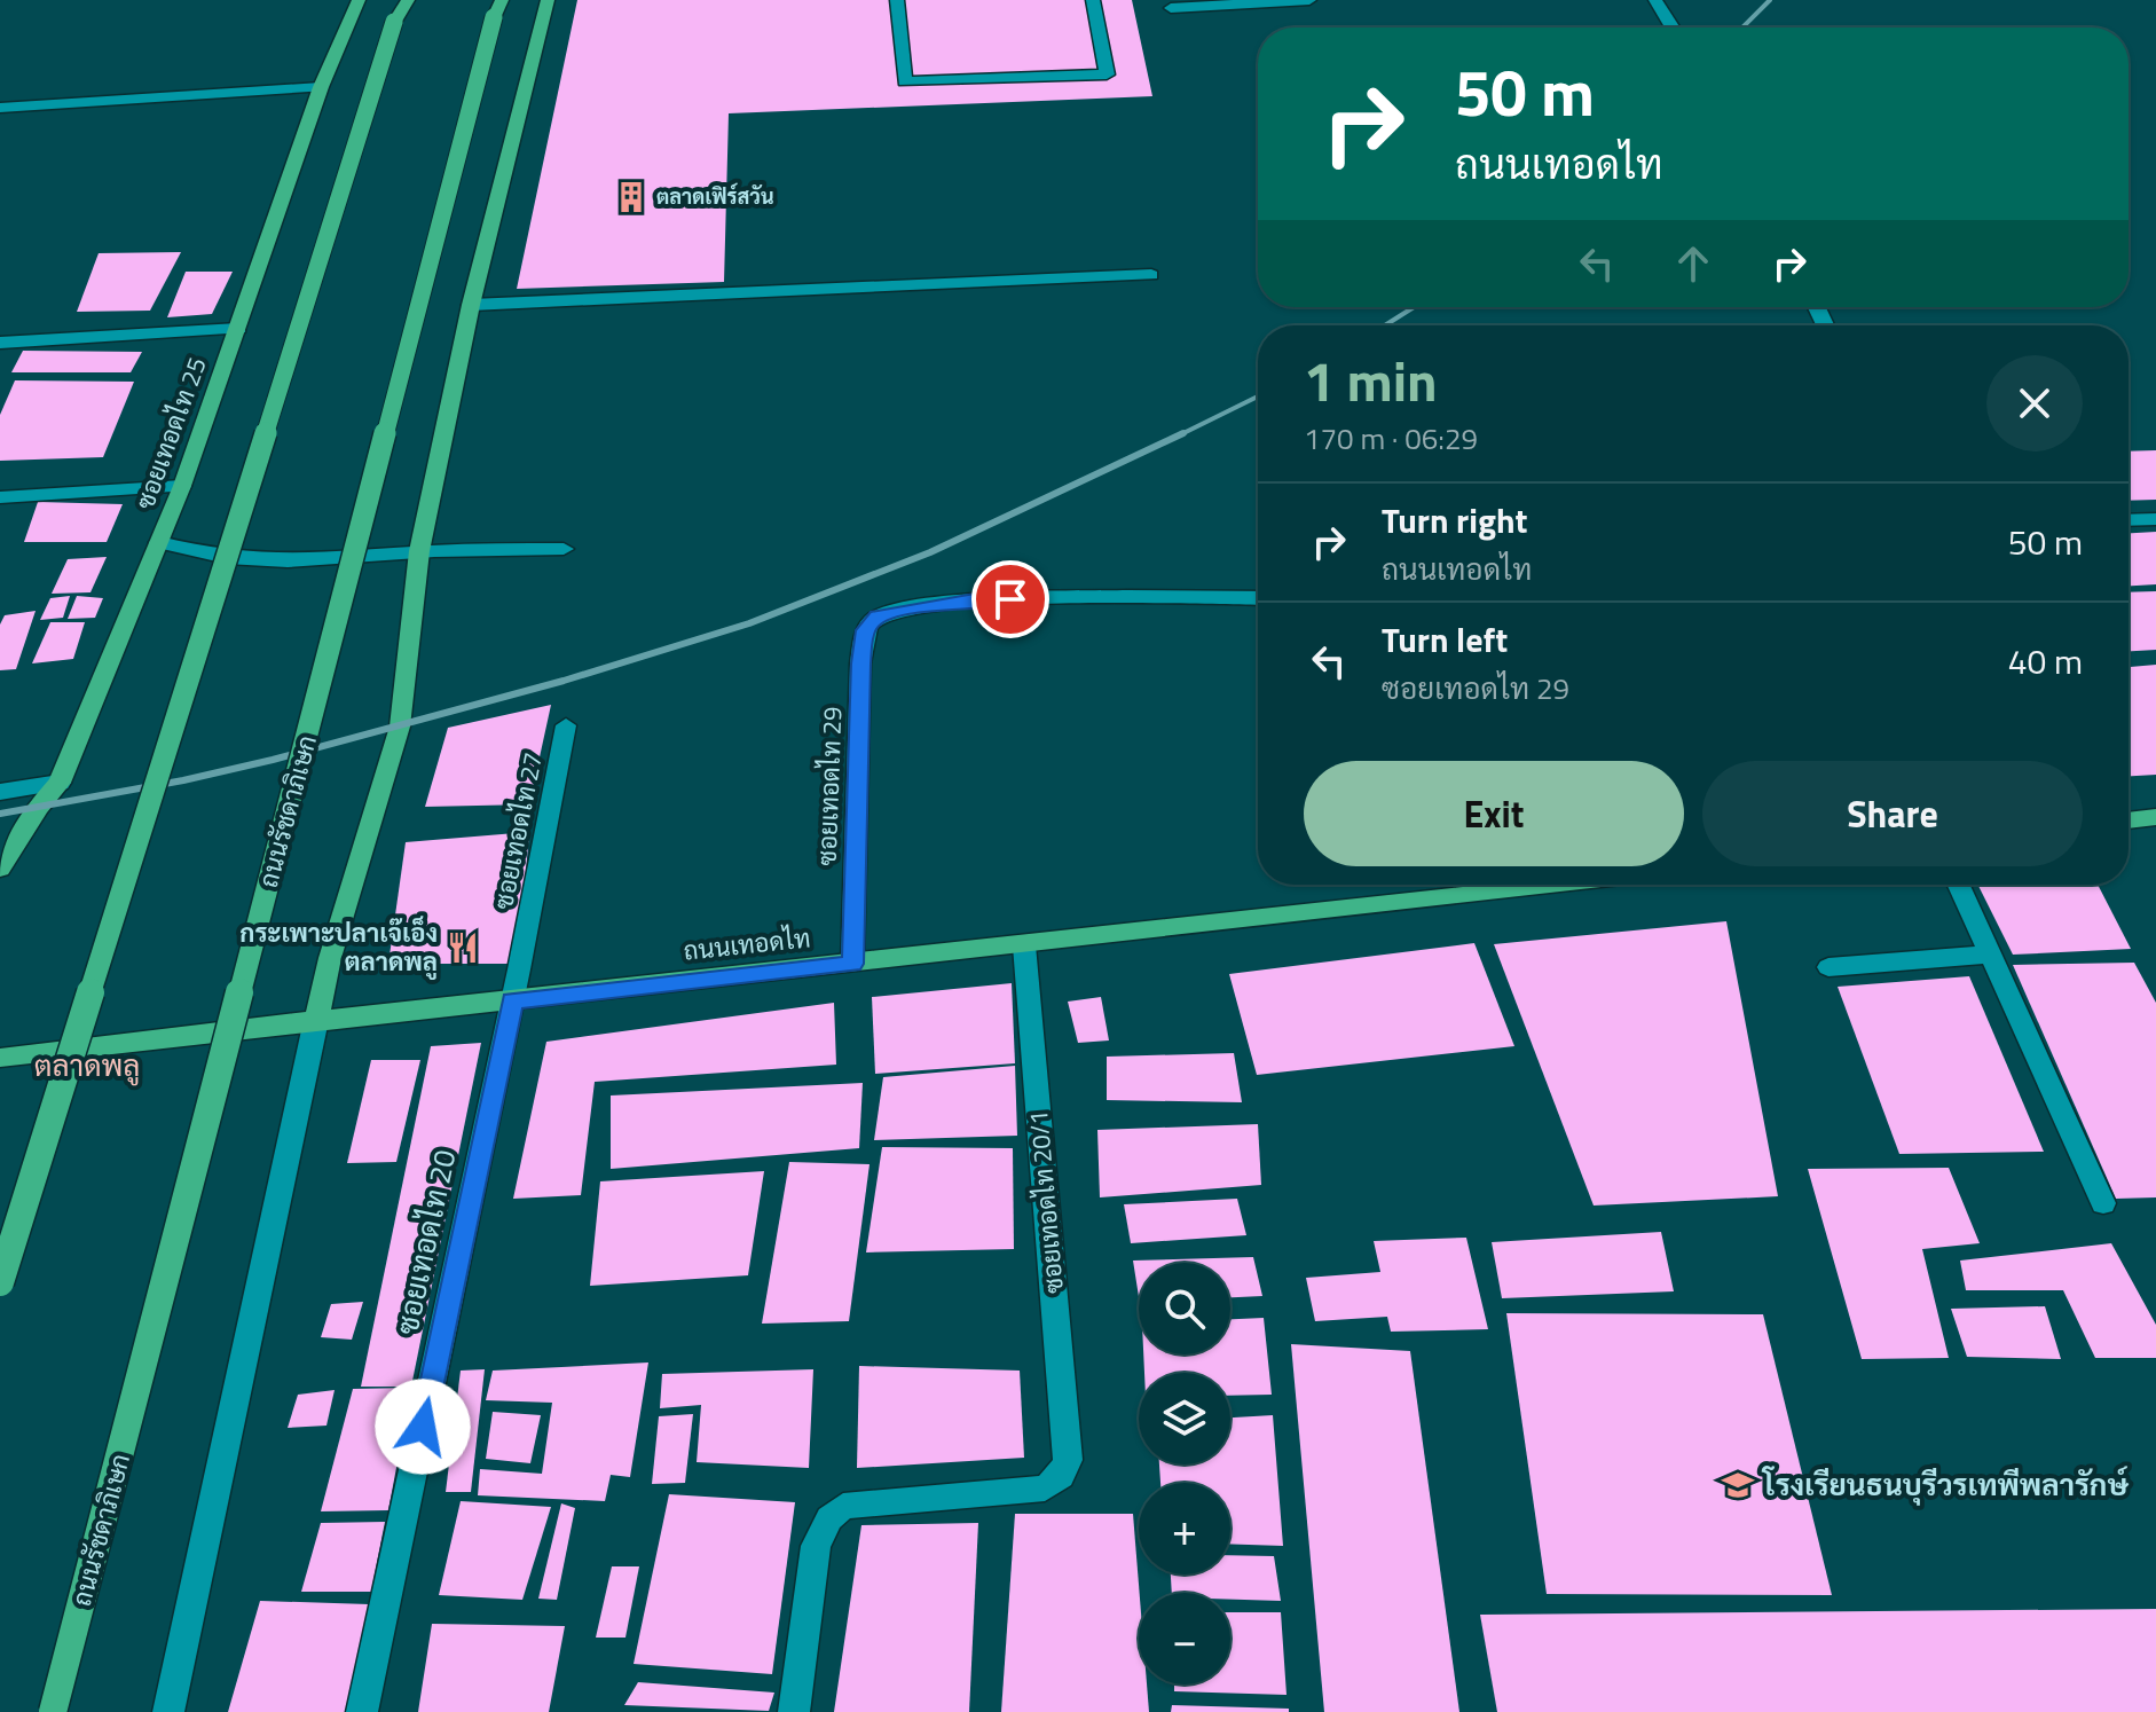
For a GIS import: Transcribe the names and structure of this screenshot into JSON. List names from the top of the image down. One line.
{"streets":{"main road":["ซอยเทอดไท 25","ถนนรัชดาภิเษก","ถนนเทอดไท"],"street":["ซอยเทอดไท 29","ซอยเทอดไท 27","ซอยเทอดไท 20/1","ซอยเทอดไท 20"]},"crossings":[["ซอยเทอดไท 29","ถนนเทอดไท"],["ซอยเทอดไท 27","ถนนเทอดไท"],["ซอยเทอดไท 27","ซอยเทอดไท 20"],["ถนนเทอดไท","ซอยเทอดไท 20/1"],["ถนนเทอดไท","ซอยเทอดไท 20"]],"districts":["ตลาดพลู"],"places":{"building":["ตลาดเฟิร์สวัน"],"restaurant":["กระเพาะปลาเจ๊เอ็ง ตลาดพลู"],"school or university":["โรงเรียนธนบุรีวรเทพีพลารักษ์"]},"page":{"turn":["50 m","ถนนเทอดไท"],"heading":["1 min","170 m · 06:29"],"list":[{"name":"Turn right","note":"ถนนเทอดไท","value":"50 m"},{"name":"Turn left","note":"ซอยเทอดไท 29","value":"40 m"}],"buttons":["Exit","Share"],"map_buttons":["+","−"]}}
